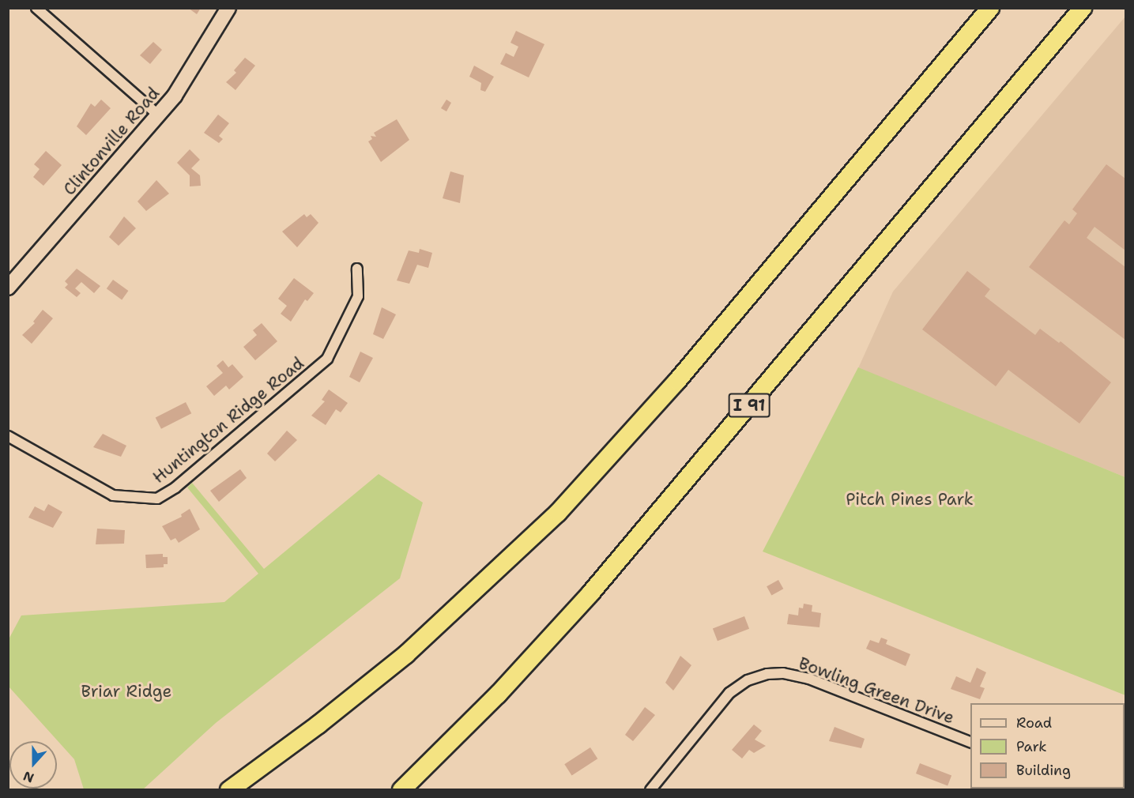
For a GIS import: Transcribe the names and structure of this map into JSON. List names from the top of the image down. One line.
{"streets":{"highway":["I 91"],"street":["Clintonville Road","Huntington Ridge Road","Bowling Green Drive"]},"parks":["Pitch Pines Park","Briar Ridge"],"legend":["Road","Park","Building"],"north":"bottom"}
